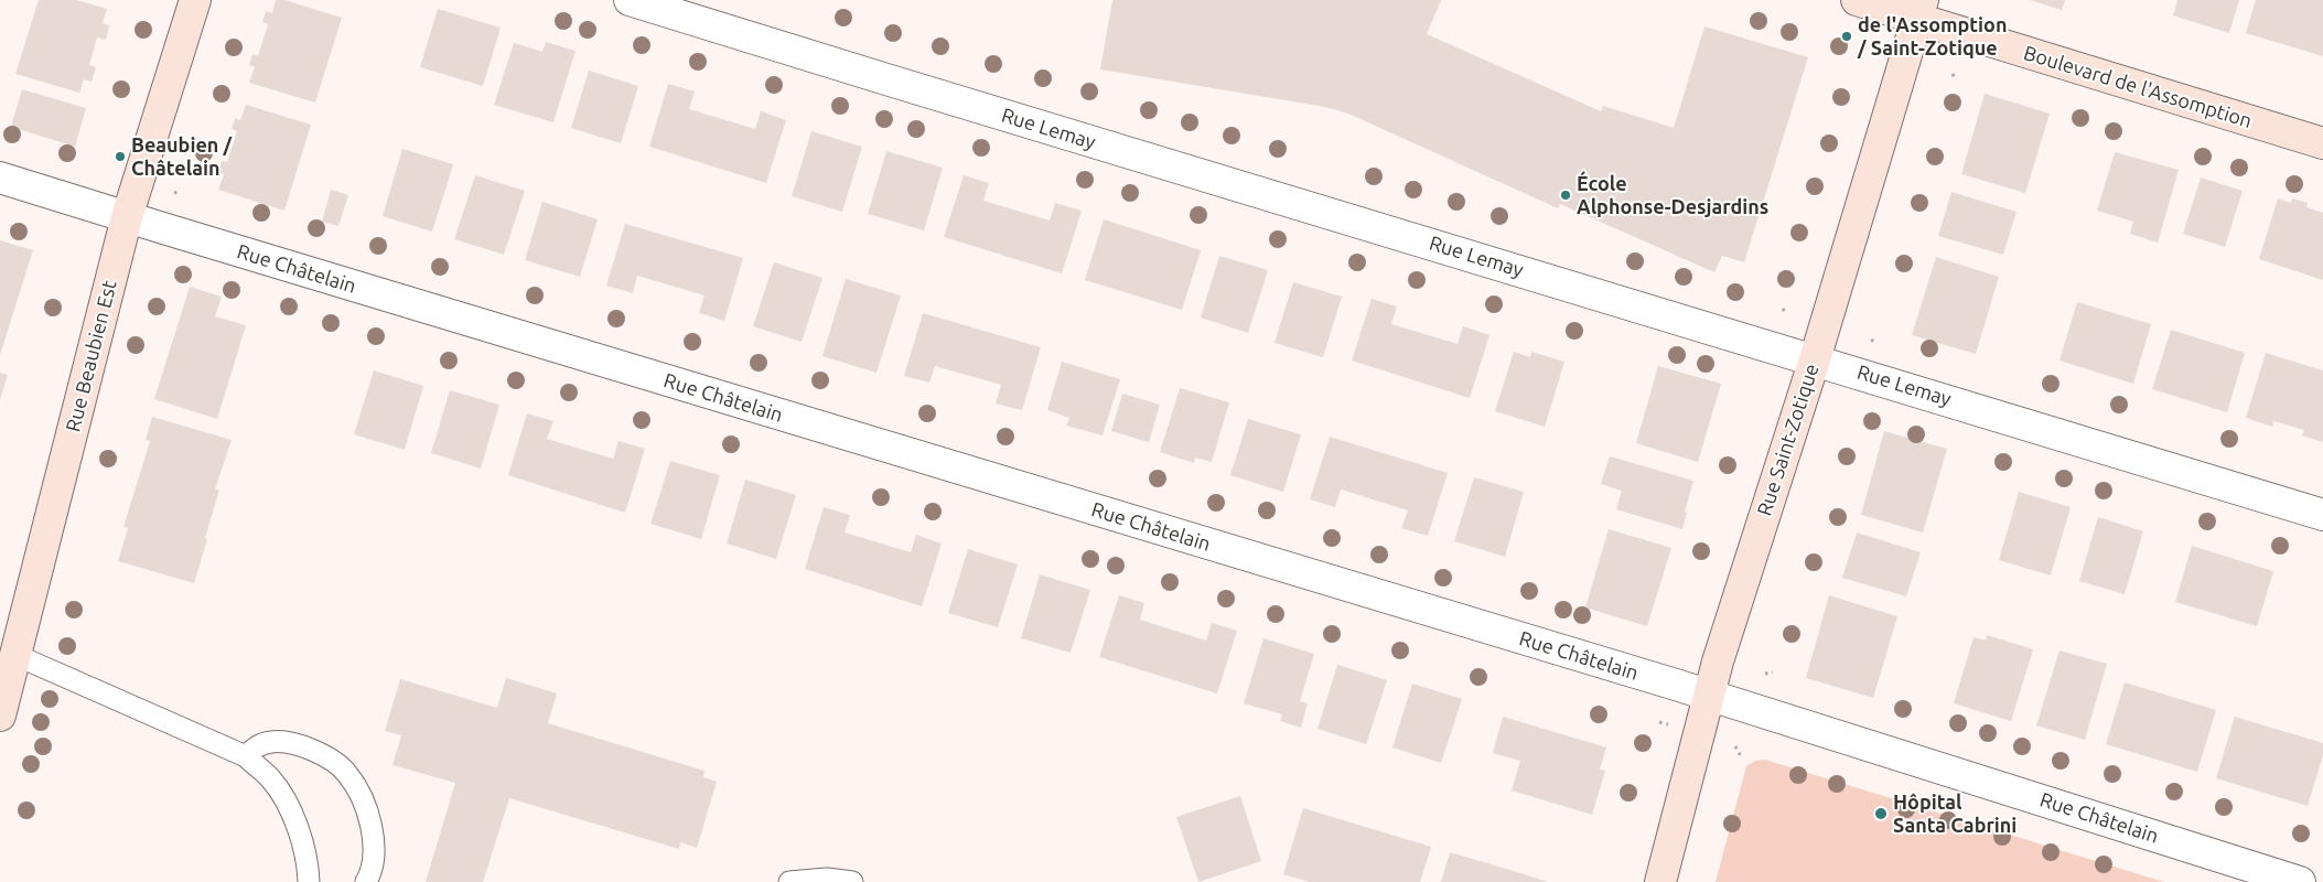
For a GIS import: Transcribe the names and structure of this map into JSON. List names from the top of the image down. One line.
{"streets":{"street":["Boulevard de l'Assomption","Rue Lemay","Rue Châtelain","Rue Beaubien Est","Rue Saint-Zotique"]},"crossings":[["Boulevard de l'Assomption","Rue Saint-Zotique"],["Rue Lemay","Rue Saint-Zotique"],["Rue Châtelain","Rue Beaubien Est"],["Rue Châtelain","Rue Saint-Zotique"]],"places":["de l'Assomption / Saint-Zotique","Beaubien / Châtelain","École Alphonse-Desjardins","Hôpital Santa Cabrini"]}
